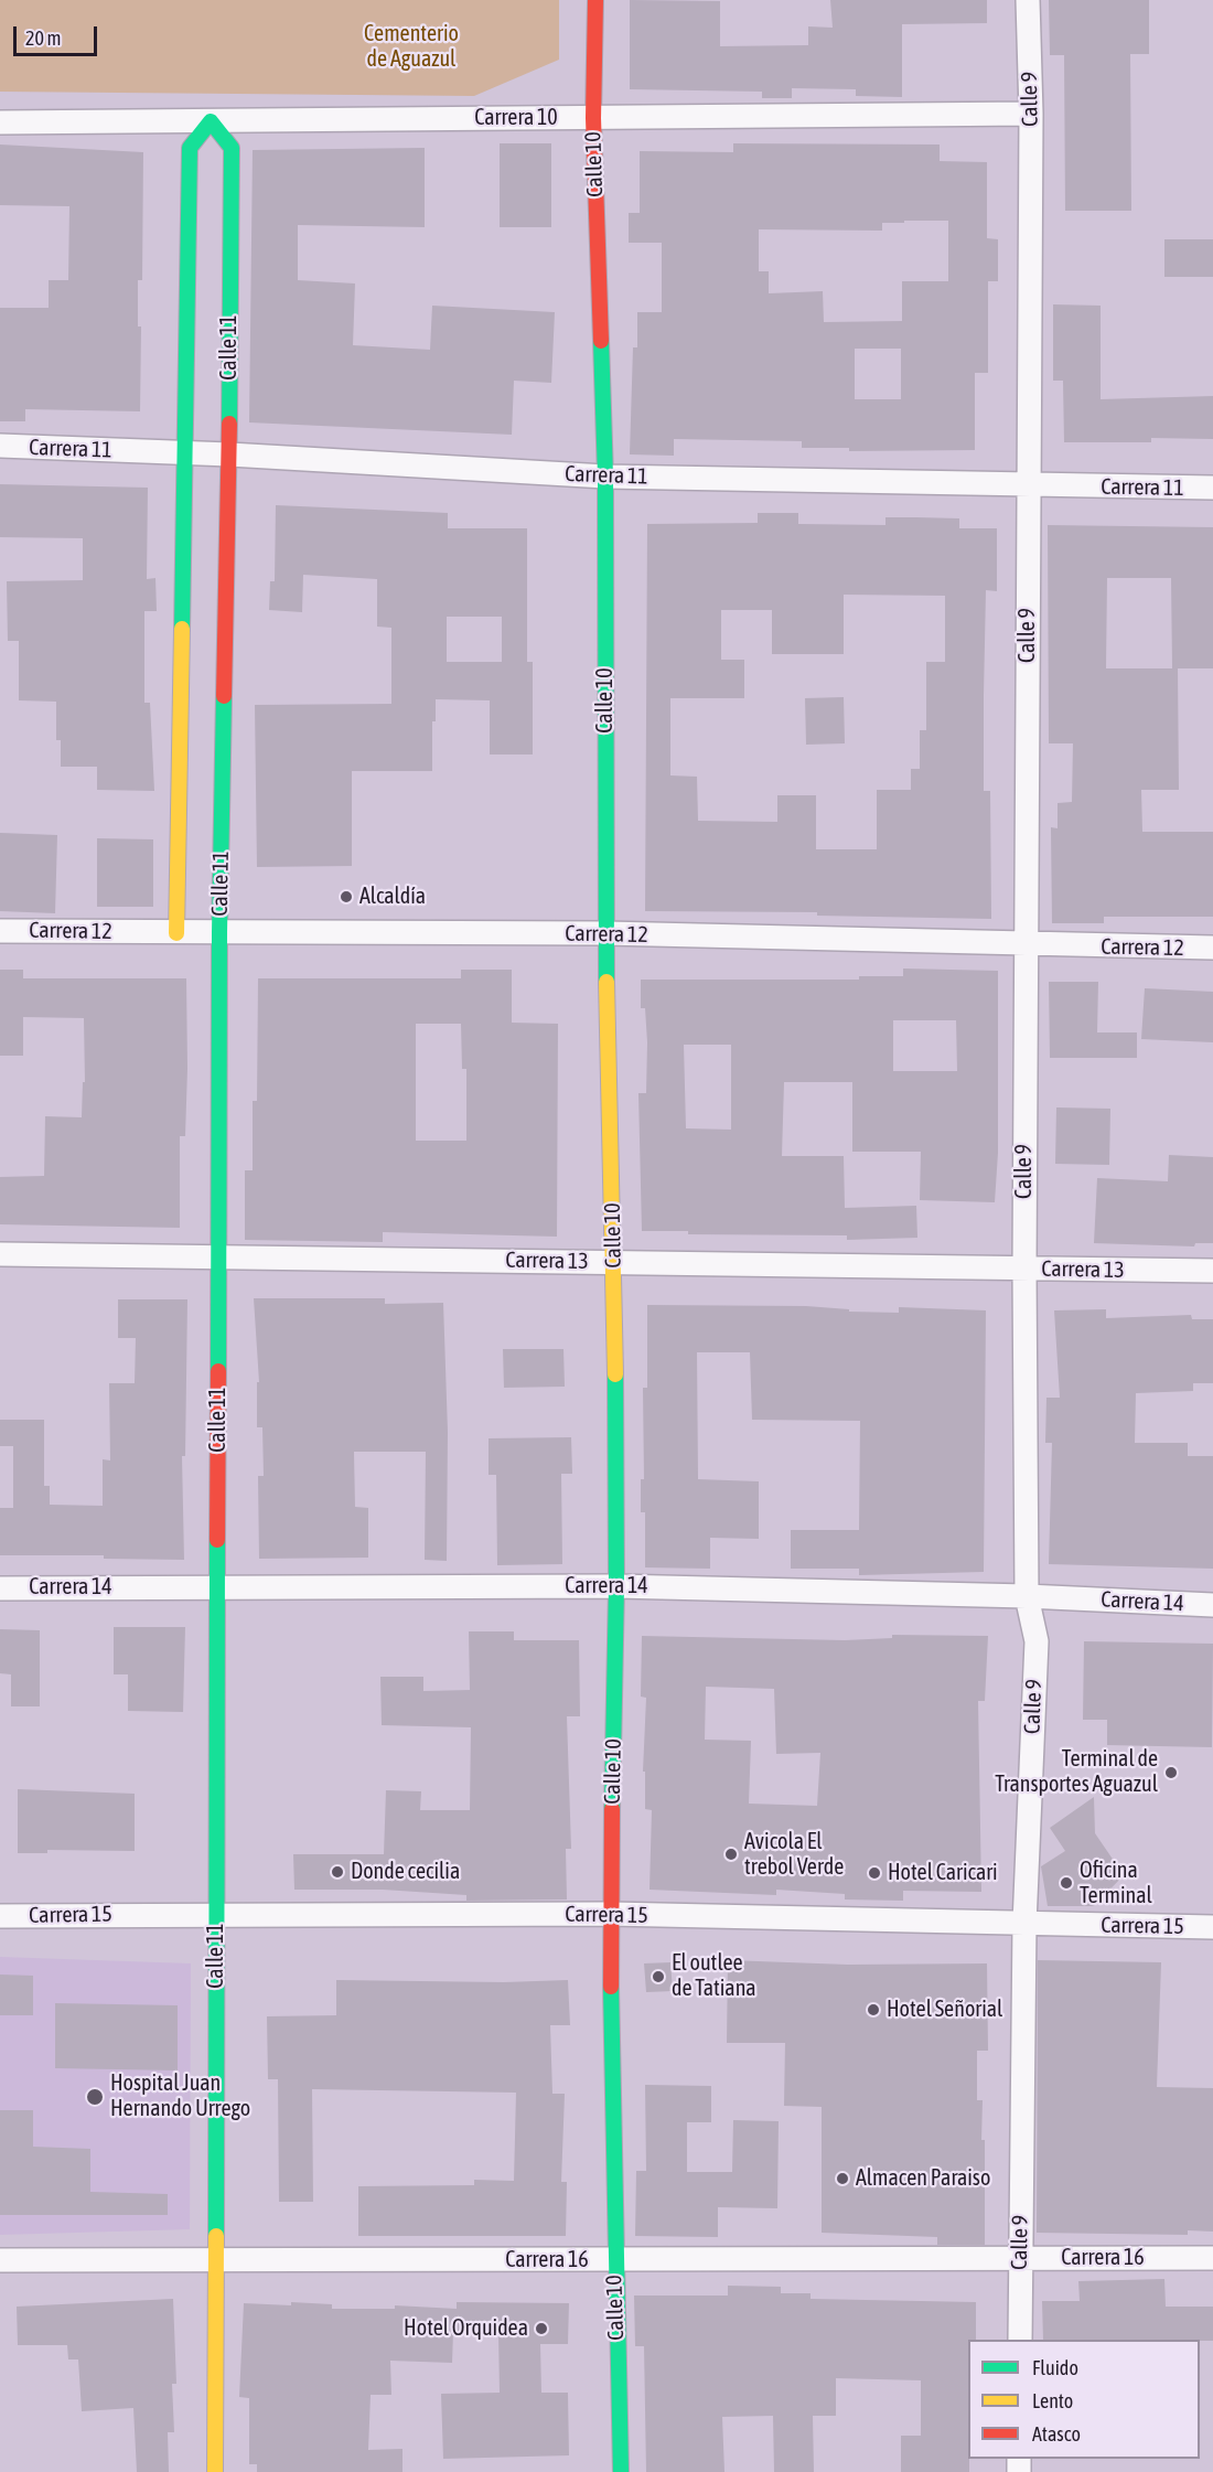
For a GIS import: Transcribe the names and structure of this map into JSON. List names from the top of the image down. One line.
{"streets":{"street":["Calle 9","Carrera 10","Calle 10","Calle 11","Carrera 11","Carrera 12","Carrera 13","Carrera 14","Carrera 15","Carrera 16"]},"crossings":[["Calle 9","Carrera 10"],["Calle 9","Carrera 11"],["Calle 9","Carrera 12"],["Calle 9","Carrera 13"],["Calle 9","Carrera 14"],["Calle 9","Carrera 15"],["Calle 9","Carrera 16"],["Carrera 10","Calle 10"],["Carrera 10","Calle 11"],["Calle 10","Carrera 11"],["Calle 10","Carrera 12"],["Calle 10","Carrera 13"],["Calle 10","Carrera 14"],["Calle 10","Carrera 15"],["Calle 10","Carrera 16"],["Calle 11","Carrera 11"],["Calle 11","Carrera 12"],["Calle 11","Carrera 13"],["Calle 11","Carrera 14"],["Calle 11","Carrera 15"],["Calle 11","Carrera 16"]],"parks":["Cementerio de Aguazul"],"places":["Alcaldía","Terminal de Transportes Aguazul","Avicola El trebol Verde","Donde cecilia","Hotel Caricari","Oficina Terminal","El outlee de Tatiana","Hotel Señorial","Hospital Juan Hernando Urrego","Almacen Paraiso","Hotel Orquidea"],"legend":["Fluido","Lento","Atasco"],"scale_bar":"20 m"}
